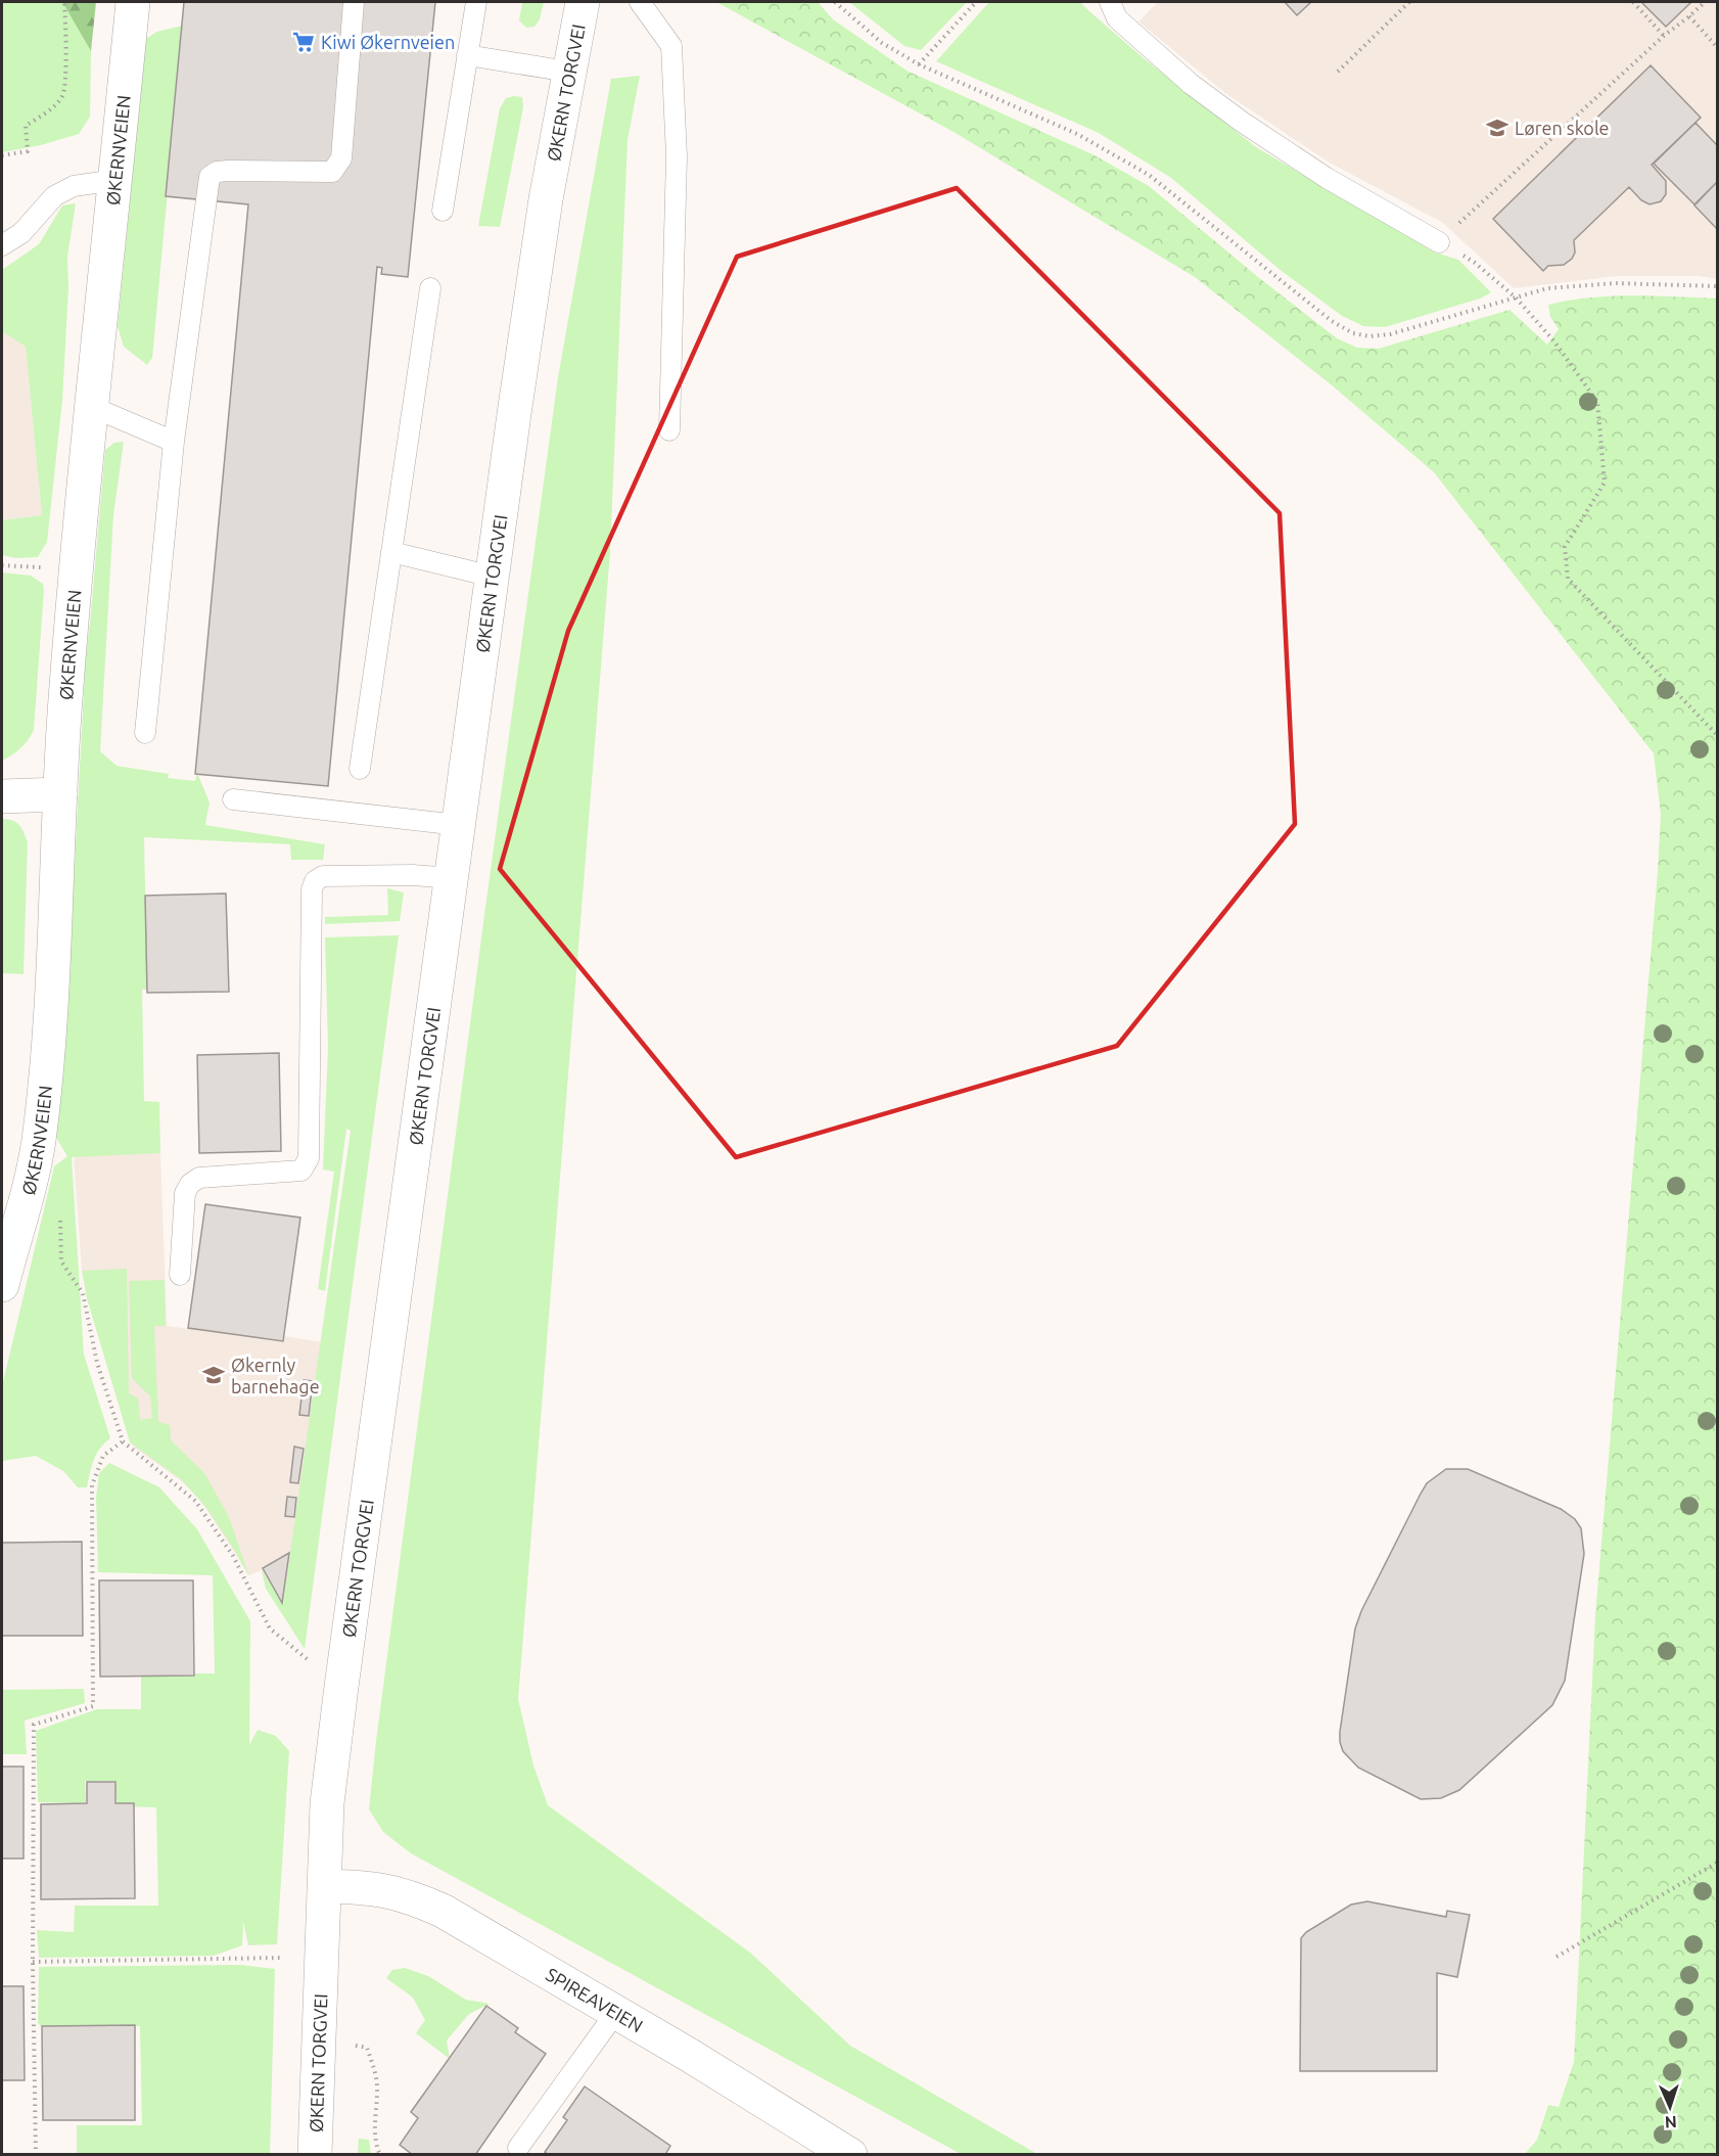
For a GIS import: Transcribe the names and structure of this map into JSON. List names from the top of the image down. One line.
{"streets":{"street":["ØKERN TORGVEI","ØKERNVEIEN","SPIREAVEIEN"]},"crossings":[["ØKERN TORGVEI","SPIREAVEIEN"]],"places":{"supermarket":["Kiwi Økernveien"],"school or university":["Løren skole","Økernly barnehage"]},"north":"bottom"}
